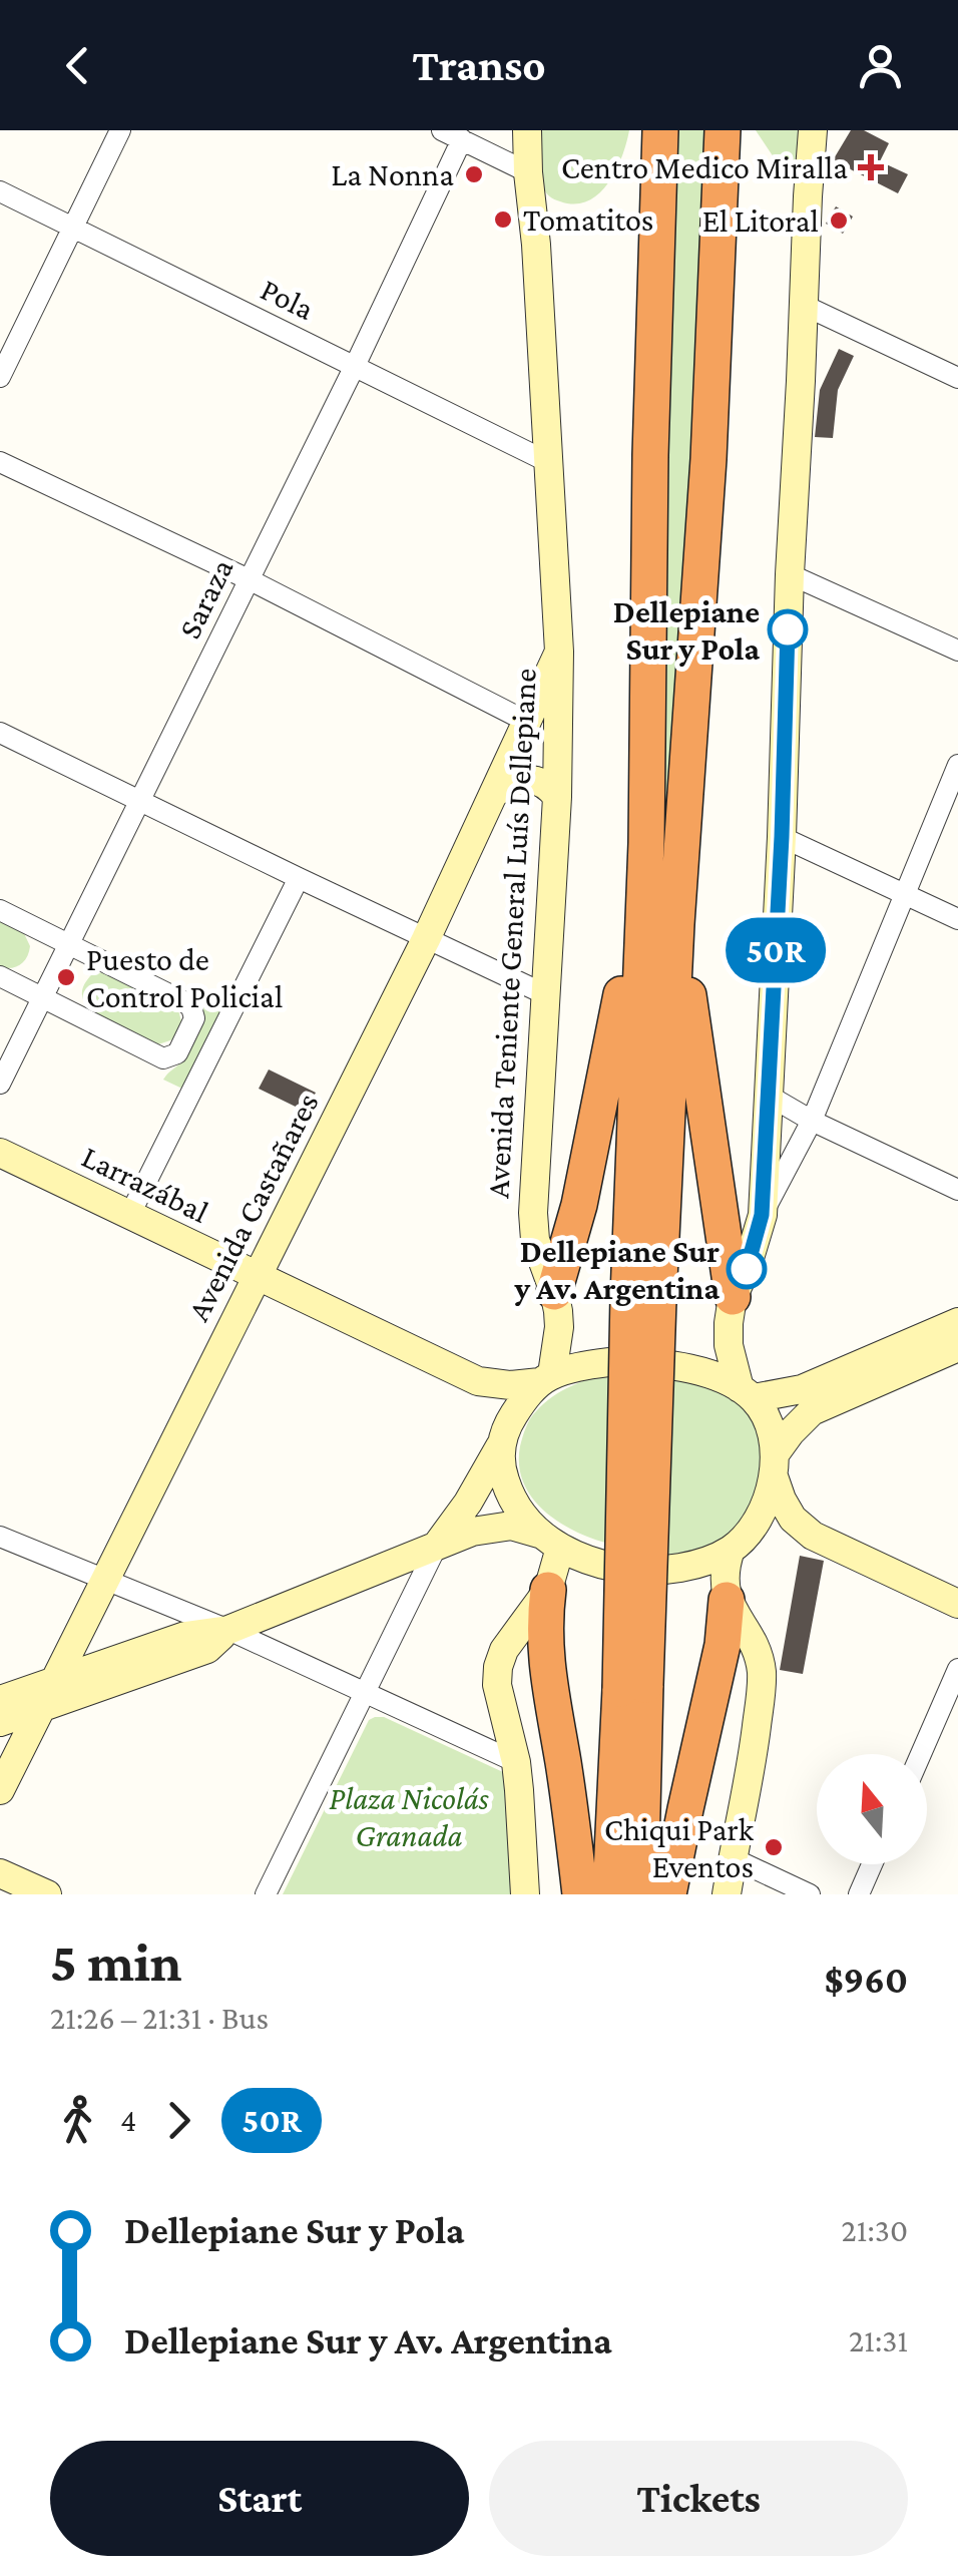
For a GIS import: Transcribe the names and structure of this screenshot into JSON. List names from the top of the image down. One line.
{"streets":{"street":["Pola","Saraza","Avenida Teniente General Luís Dellepiane","Larrazábal","Avenida Castañares"]},"crossings":[["Pola","Saraza"],["Pola","Avenida Teniente General Luís Dellepiane"],["Avenida Teniente General Luís Dellepiane","Larrazábal"],["Avenida Teniente General Luís Dellepiane","Avenida Castañares"],["Larrazábal","Avenida Castañares"]],"parks":["Plaza Nicolás Granada"],"places":{"health":["Centro Medico Miralla"],"other":["La Nonna","Tomatitos","El Litoral","Dellepiane Sur y Pola","Puesto de Control Policial","Dellepiane Sur y Av. Argentina","Chiqui Park Eventos"]},"lines":["bus line 50R"],"north":"top","page":{"header":"Transo","on_map":"50R","heading":["5 min","21:26 – 21:31 · Bus","$960"],"legs":["4","50R"],"list":[{"name":"Dellepiane Sur y Pola","value":"21:30"},{"name":"Dellepiane Sur y Av. Argentina","value":"21:31"}],"buttons":["Start","Tickets"]}}
